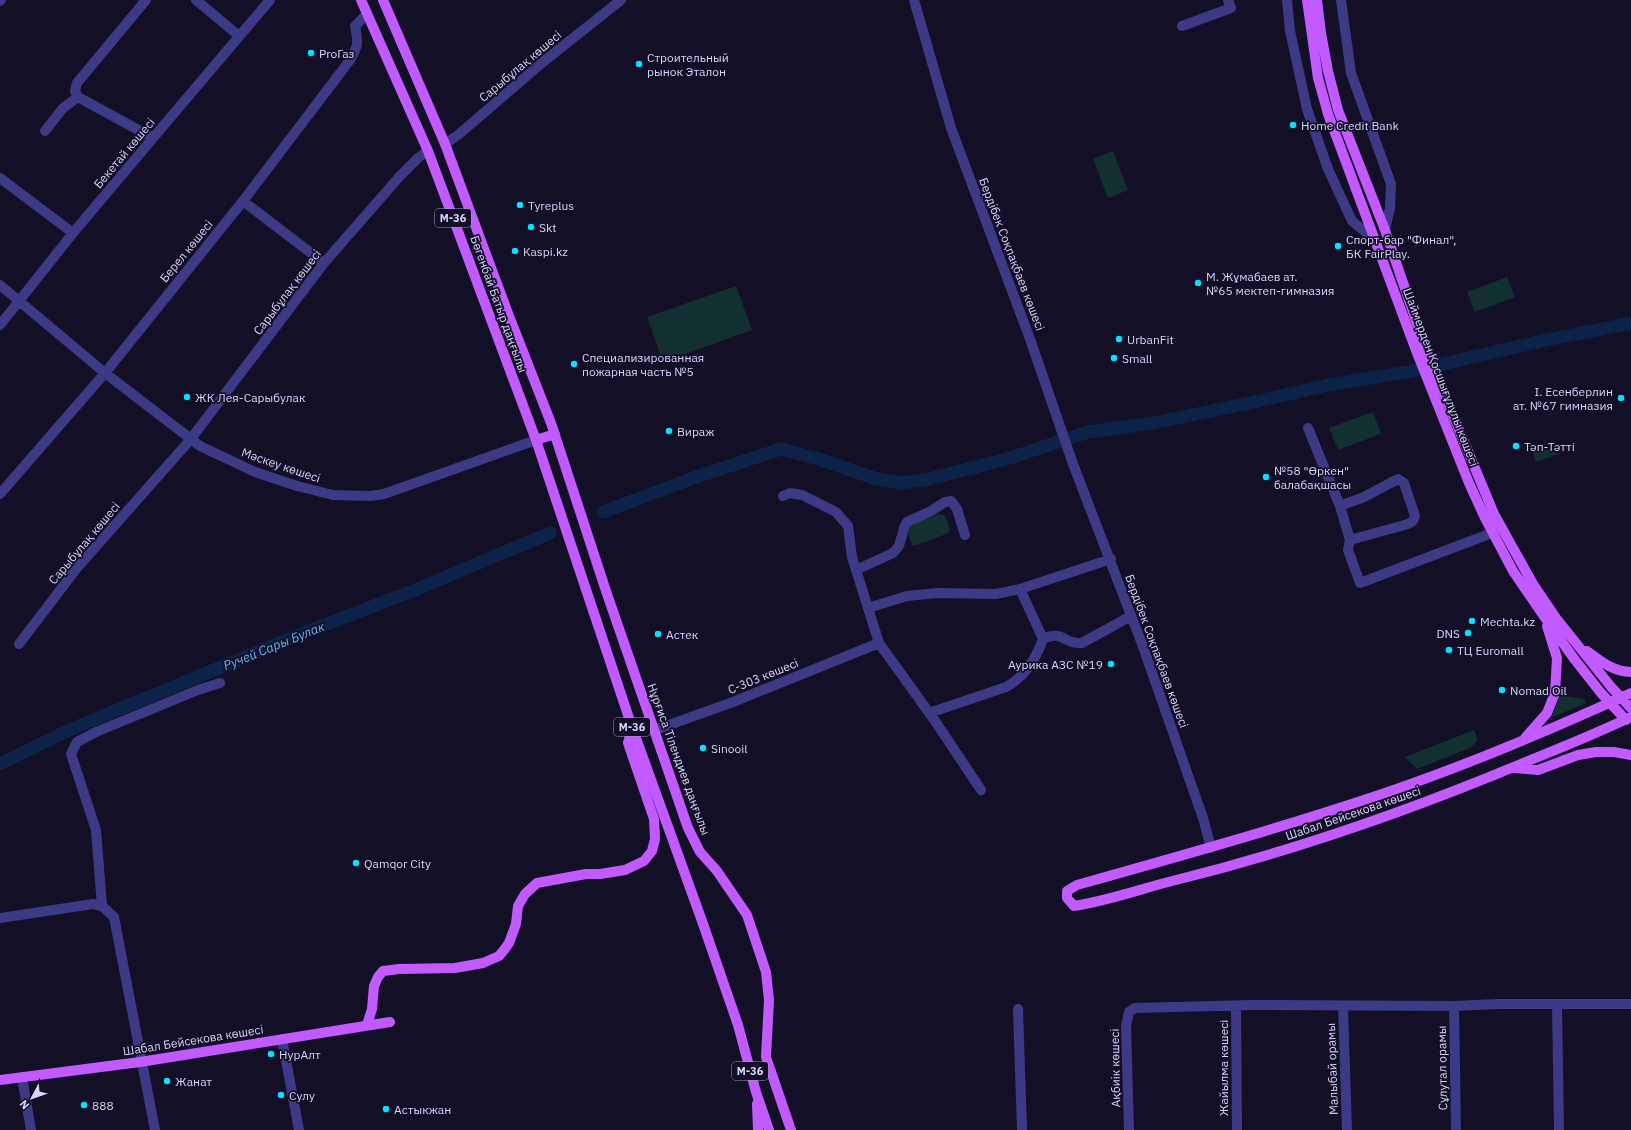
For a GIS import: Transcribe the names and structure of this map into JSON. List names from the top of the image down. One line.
{"streets":{"main road":["Сарыбұлақ көшесі","M-36","Бөгенбай Батыр даңғылы","Шаймерден Қосшығұлұлы көшесі","Мәскеу көшесі","Нұрғиса Тілендиев даңғылы","Шабал Бейсекова көшесі"],"street":["Бекетай көшесі","Берел көшесі","Бердібек Соқпақбаев көшесі","С-303 көшесі","Ақбиік көшесі","Жайылма көшесі","Сұлутал орамы","Малыбай орамы"]},"crossings":[["Сарыбұлақ көшесі","Бөгенбай Батыр даңғылы"],["Сарыбұлақ көшесі","Мәскеу көшесі"],["Бекетай көшесі","Мәскеу көшесі"],["M-36","Бөгенбай Батыр даңғылы"],["M-36","Мәскеу көшесі"],["Берел көшесі","Бөгенбай Батыр даңғылы"],["Берел көшесі","Мәскеу көшесі"],["Бердібек Соқпақбаев көшесі","Шабал Бейсекова көшесі"],["Бөгенбай Батыр даңғылы","Мәскеу көшесі"],["Бөгенбай Батыр даңғылы","Нұрғиса Тілендиев даңғылы"],["Шаймерден Қосшығұлұлы көшесі","Шабал Бейсекова көшесі"],["Мәскеу көшесі","Нұрғиса Тілендиев даңғылы"],["С-303 көшесі","Нұрғиса Тілендиев даңғылы"],["Ақбиік көшесі","Жайылма көшесі"]],"water":["Ручей Сары Булак"],"places":["ProГаз","Строительный рынок Эталон","Home Credit Bank","Tyreplus","Skt","Спорт-бар \"Финал\", БК FairPlay.","Kaspi.kz","М. Жұмабаев ат. №65 мектеп-гимназия","UrbanFit","Small","Специализированная пожарная часть №5","ЖК Лея-Сарыбулак","І. Есенберлин ат. №67 гимназия","Вираж","Тәп-Тәтті","№58 \"Өркен\" балабақшасы","Mechta.kz","DNS","Астек","ТЦ Euromall","Аурика АЗС №19","Nomad Oil","Sinooil","Qamqor City","НурАлт","Жанат","Сулу","888","Астыкжан"],"north":"bottom left"}
